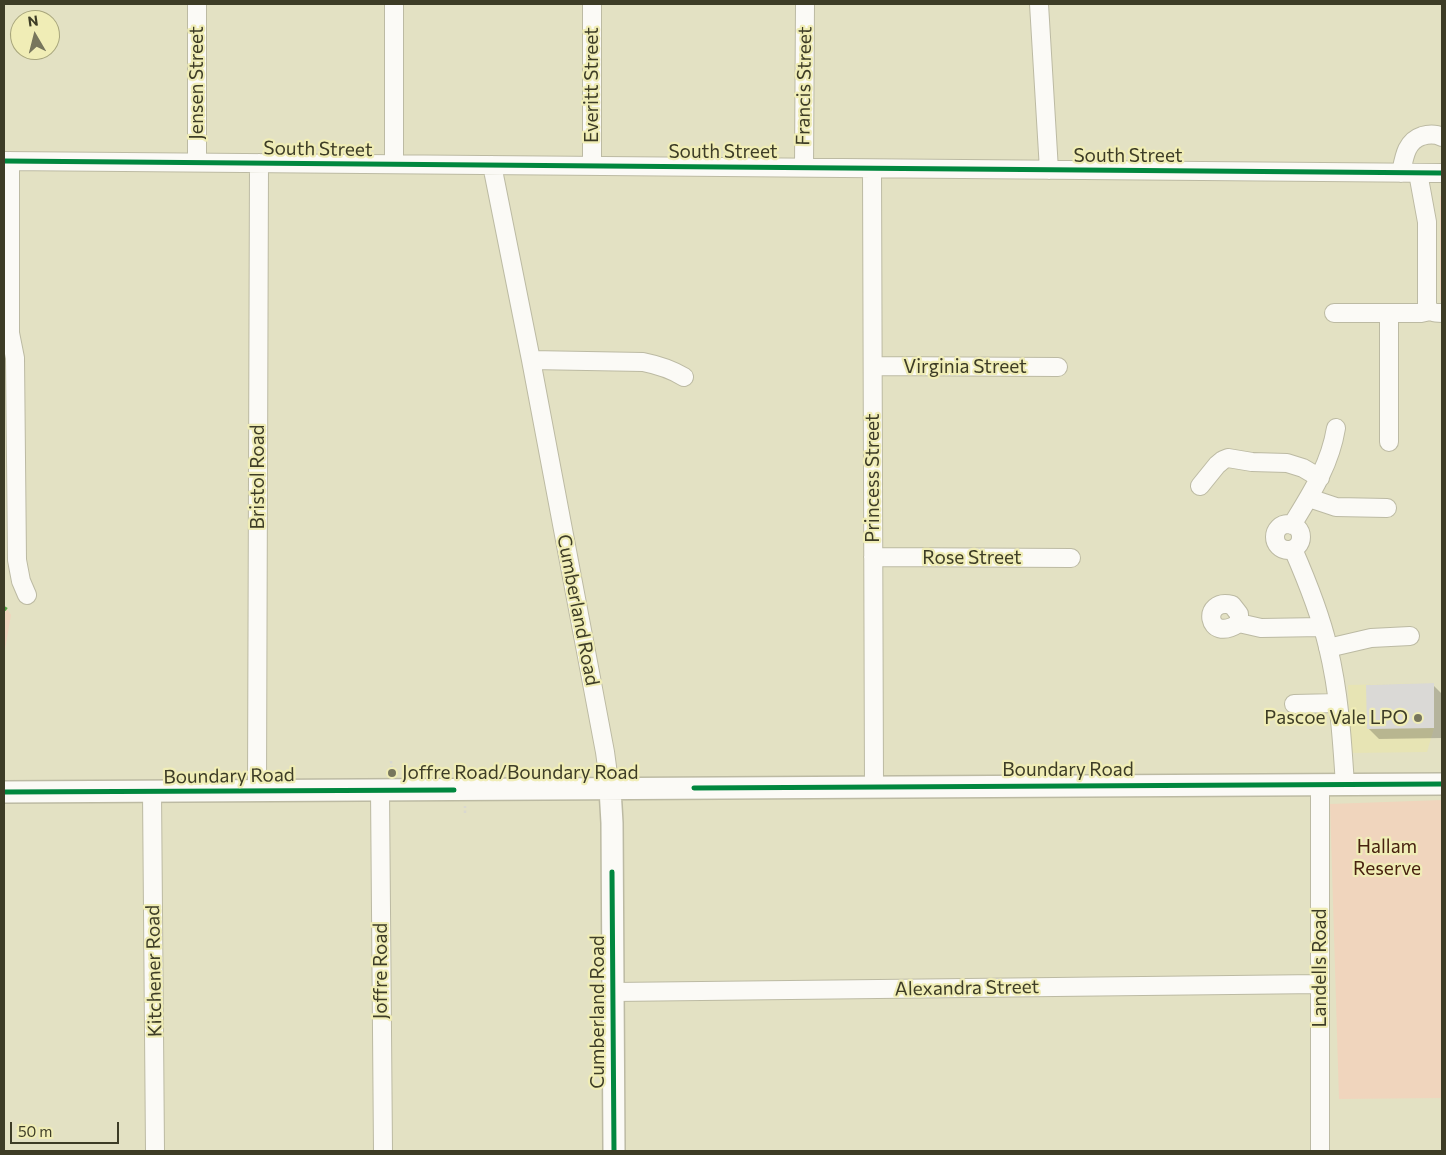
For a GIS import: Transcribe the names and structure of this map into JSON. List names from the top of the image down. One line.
{"streets":{"main road":["Cumberland Road","Boundary Road"],"street":["Jensen Street","Everitt Street","Francis Street","South Street","Virginia Street","Bristol Road","Princess Street","Rose Street","Landells Road","Kitchener Road","Joffre Road","Alexandra Street"]},"crossings":[["Jensen Street","South Street"],["Everitt Street","South Street"],["Francis Street","South Street"],["South Street","Bristol Road"],["South Street","Princess Street"],["South Street","Cumberland Road"],["Virginia Street","Princess Street"],["Bristol Road","Boundary Road"],["Princess Street","Rose Street"],["Princess Street","Boundary Road"],["Cumberland Road","Boundary Road"],["Cumberland Road","Alexandra Street"],["Boundary Road","Landells Road"],["Boundary Road","Kitchener Road"],["Boundary Road","Joffre Road"],["Landells Road","Alexandra Street"]],"parks":["Hallam Reserve"],"places":["Pascoe Vale LPO","Joffre Road/Boundary Road"],"scale_bar":"50 m","north":"top"}
